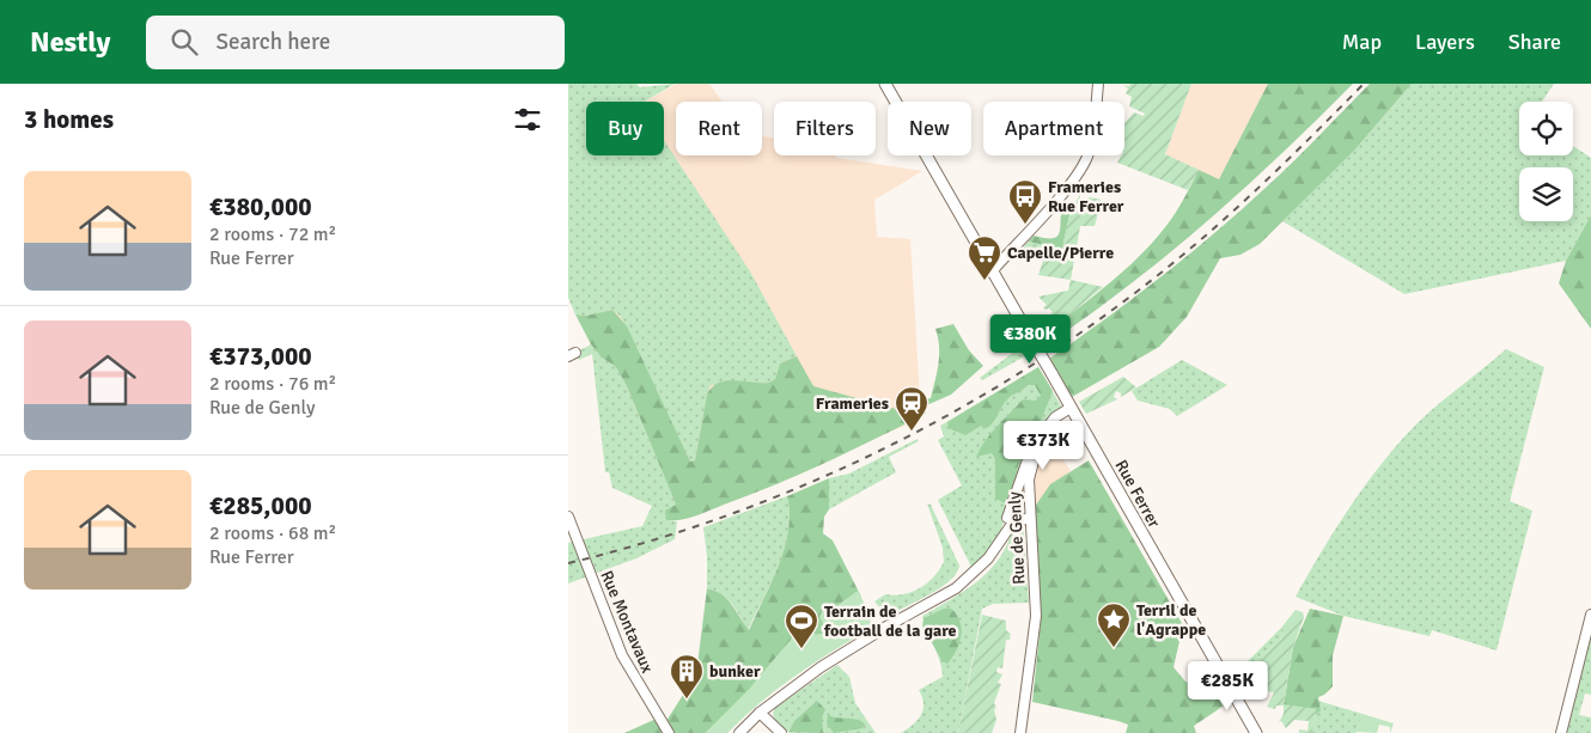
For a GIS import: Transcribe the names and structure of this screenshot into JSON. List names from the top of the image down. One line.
{"streets":{"main road":["Rue Ferrer"],"street":["Rue de Genly","Rue Montavaux"]},"places":{"bus stop":["Frameries Rue Ferrer"],"supermarket":["Capelle/Pierre"],"station":["Frameries"],"place":["Terril de l'Agrappe"],"sports":["Terrain de football de la gare"],"building":["bunker"]},"page":{"header":"Nestly","search":"Search here","nav":["Map","Layers","Share"],"heading":"3 homes","chip":["Buy","Rent","Filters","New","Apartment"],"list":[{"name":"€380,000","note":"2 rooms · 72 m² · Rue Ferrer"},{"name":"€373,000","note":"2 rooms · 76 m² · Rue de Genly"},{"name":"€285,000","note":"2 rooms · 68 m² · Rue Ferrer"}],"price":["€380K","€373K","€285K"]}}
